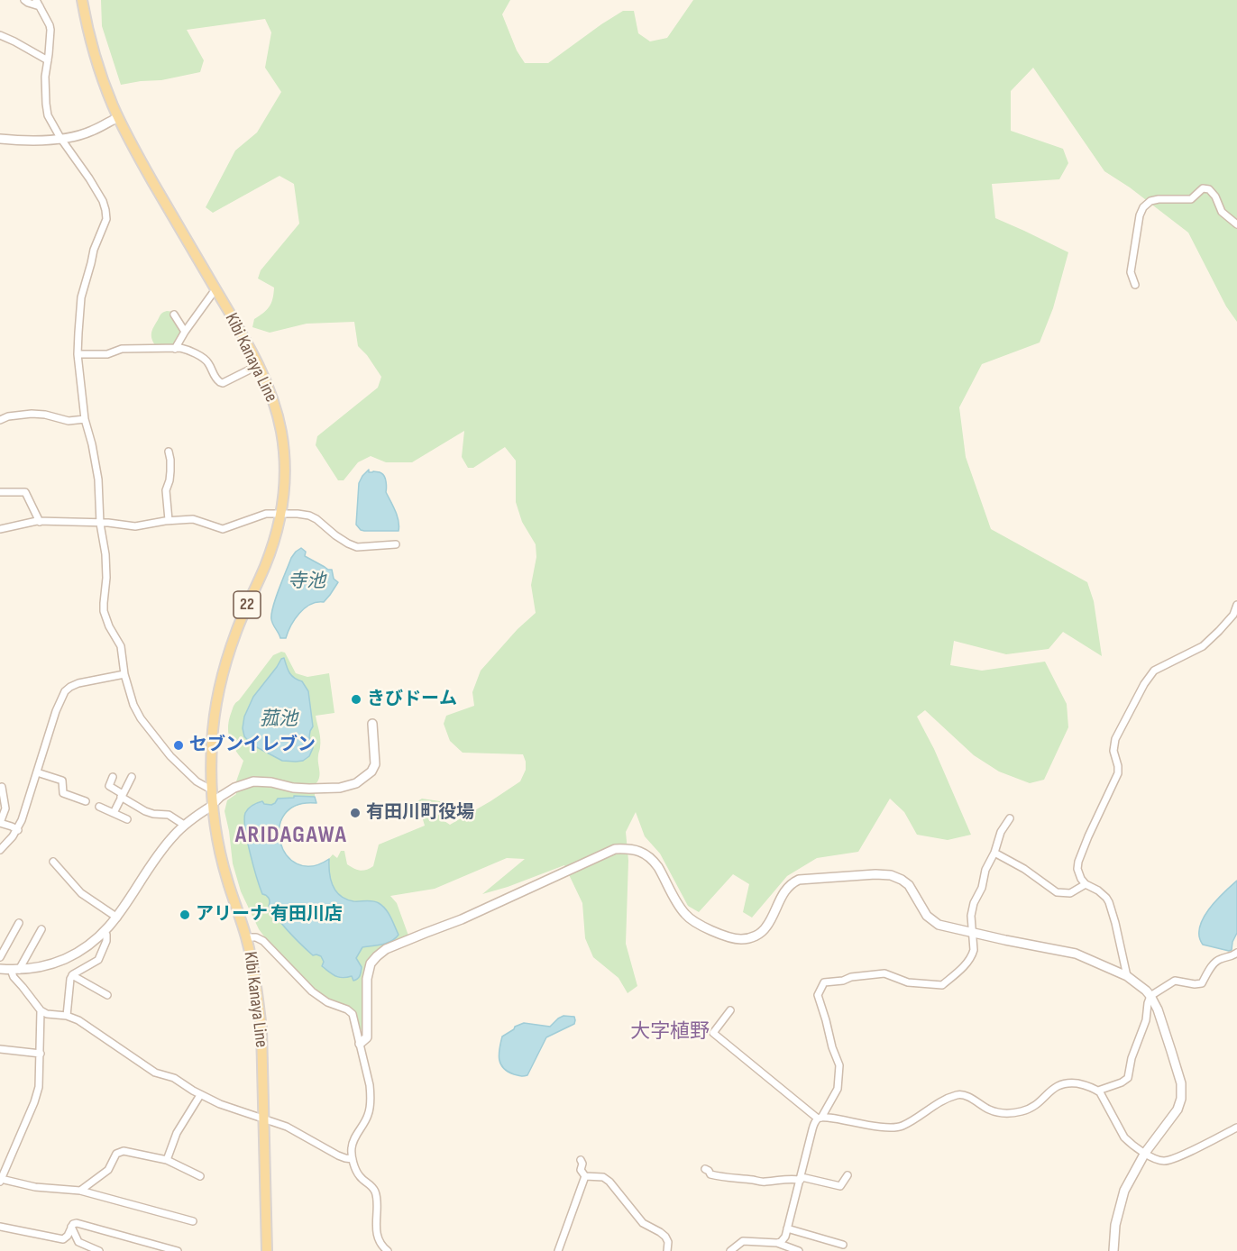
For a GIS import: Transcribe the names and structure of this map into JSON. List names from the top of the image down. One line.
{"streets":{"main road":["Kibi Kanaya Line","22"]},"districts":["ARIDAGAWA","大字植野"],"water":["寺池","菰池"],"places":["きびドーム","セブンイレブン","有田川町役場","アリーナ 有田川店"]}
